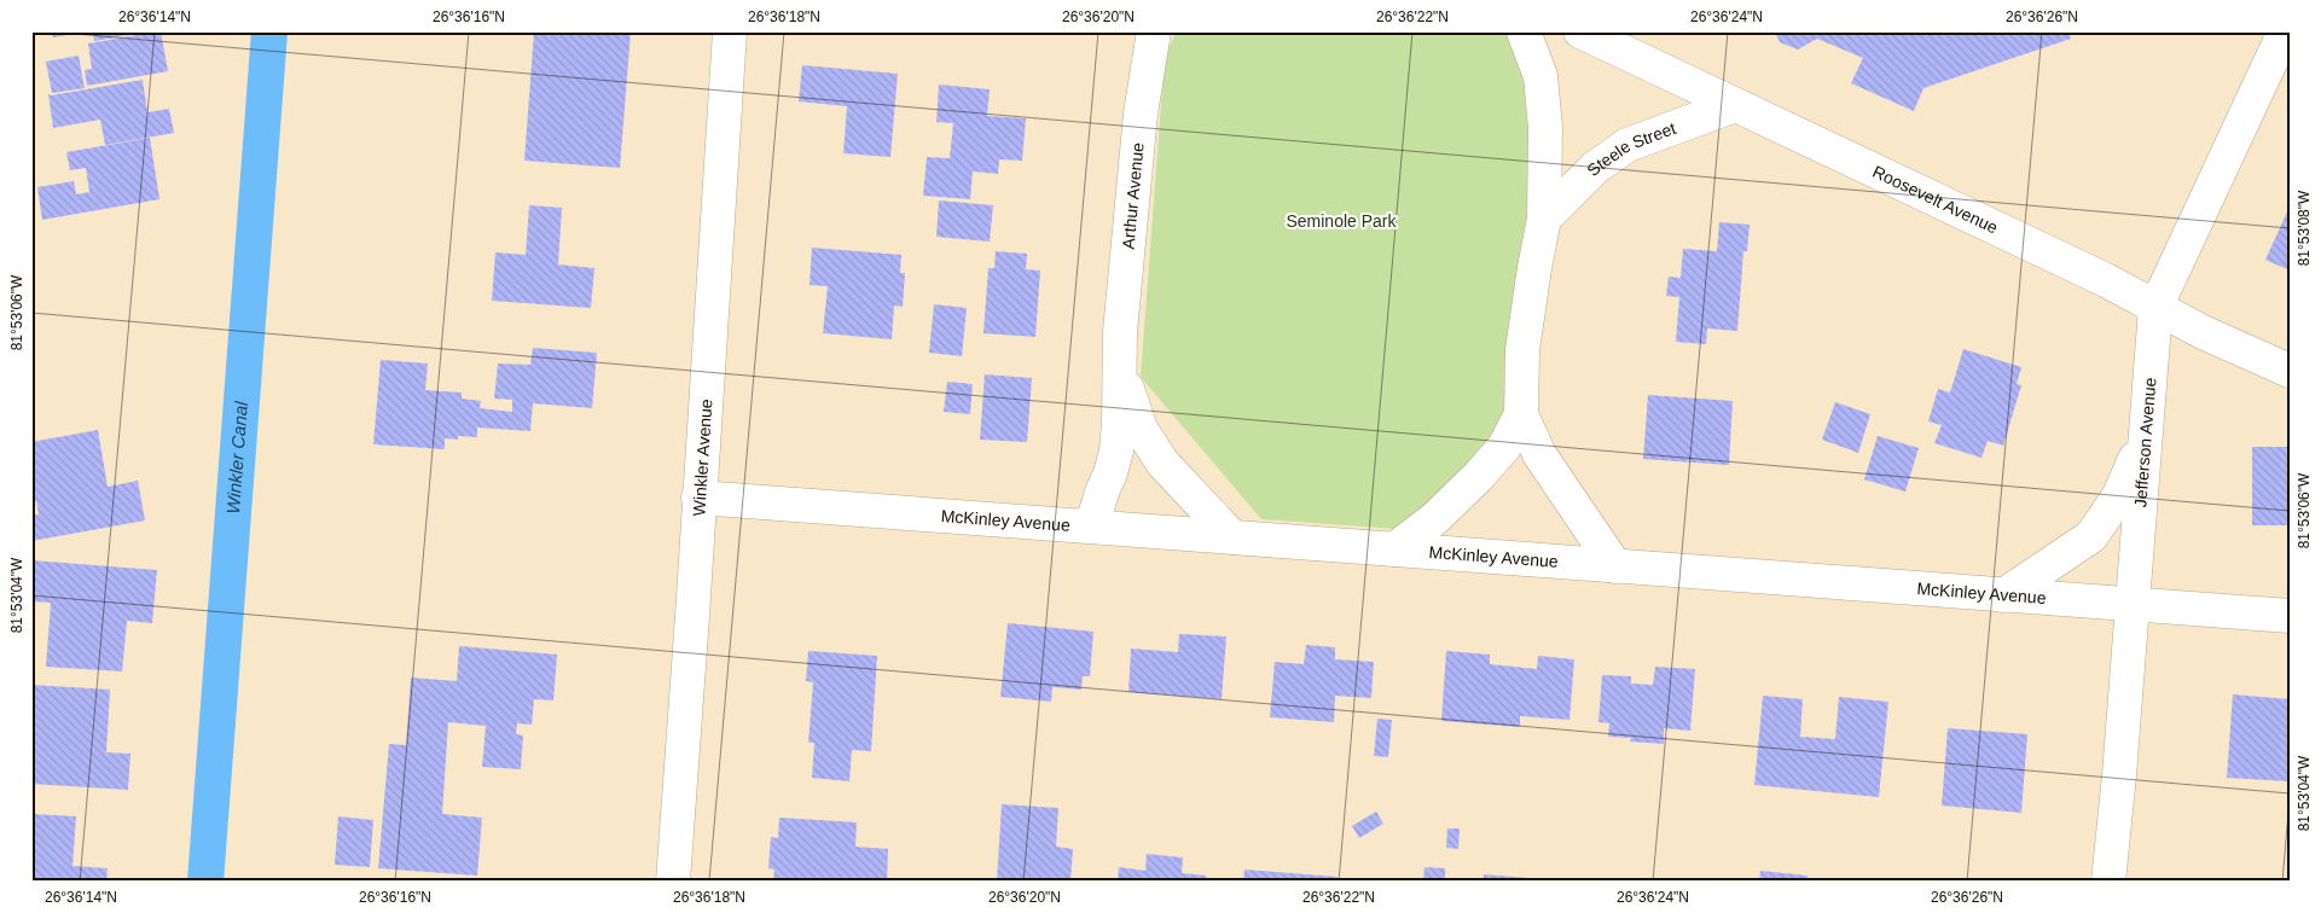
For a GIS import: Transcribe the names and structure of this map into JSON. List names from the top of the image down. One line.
{"streets":{"street":["Steele Street","Arthur Avenue","Roosevelt Avenue","Jefferson Avenue","Winkler Avenue","McKinley Avenue"]},"crossings":[["Steele Street","Roosevelt Avenue"],["Arthur Avenue","McKinley Avenue"],["Roosevelt Avenue","Jefferson Avenue"],["Jefferson Avenue","McKinley Avenue"],["Winkler Avenue","McKinley Avenue"]],"water":["Winkler Canal"],"parks":["Seminole Park"],"coordinates":["26°36'14\"N","26°36'16\"N","26°36'18\"N","26°36'20\"N","26°36'22\"N","26°36'24\"N","26°36'26\"N","81°53'08\"W","81°53'06\"W","81°53'04\"W"]}
